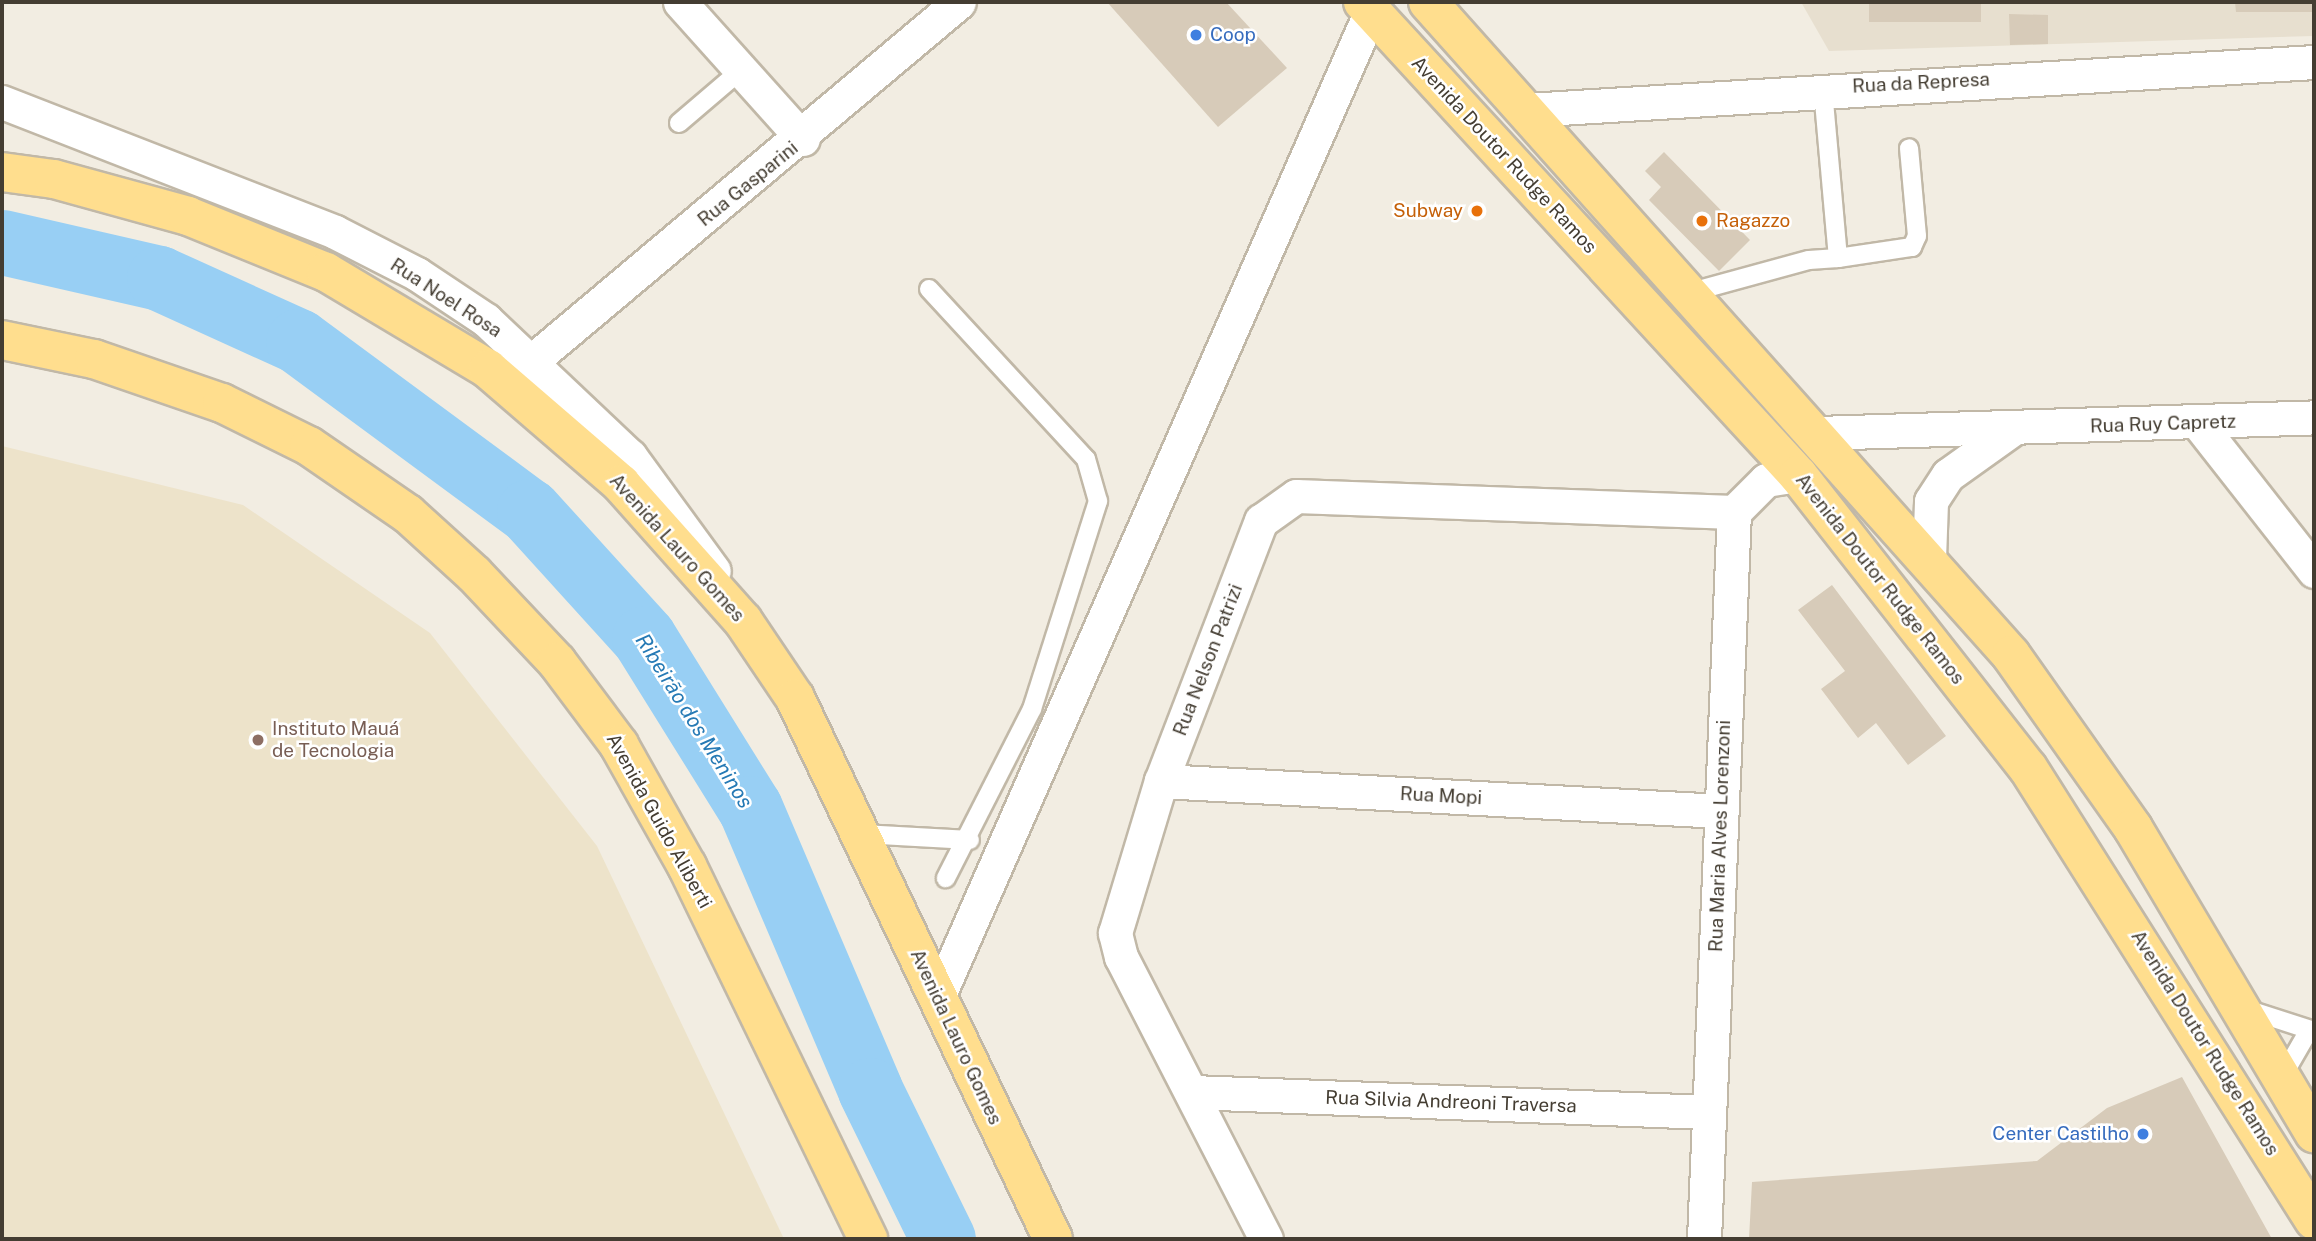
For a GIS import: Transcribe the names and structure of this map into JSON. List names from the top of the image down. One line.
{"streets":{"main road":["Avenida Doutor Rudge Ramos","Avenida Lauro Gomes","Avenida Guido Aliberti"],"street":["Rua da Represa","Rua Gasparini","Rua Noel Rosa","Rua Ruy Capretz","Rua Nelson Patrizi","Rua Mopi","Rua Maria Alves Lorenzoni","Rua Silvia Andreoni Traversa"]},"crossings":[["Rua Gasparini","Rua Noel Rosa"],["Rua Noel Rosa","Avenida Lauro Gomes"],["Rua Nelson Patrizi","Rua Mopi"],["Rua Nelson Patrizi","Rua Maria Alves Lorenzoni"],["Rua Nelson Patrizi","Rua Silvia Andreoni Traversa"],["Rua Mopi","Rua Maria Alves Lorenzoni"],["Rua Maria Alves Lorenzoni","Rua Silvia Andreoni Traversa"]],"water":["Ribeirão dos Meninos"],"places":["Coop","Subway","Ragazzo","Instituto Mauá de Tecnologia","Center Castilho"]}
